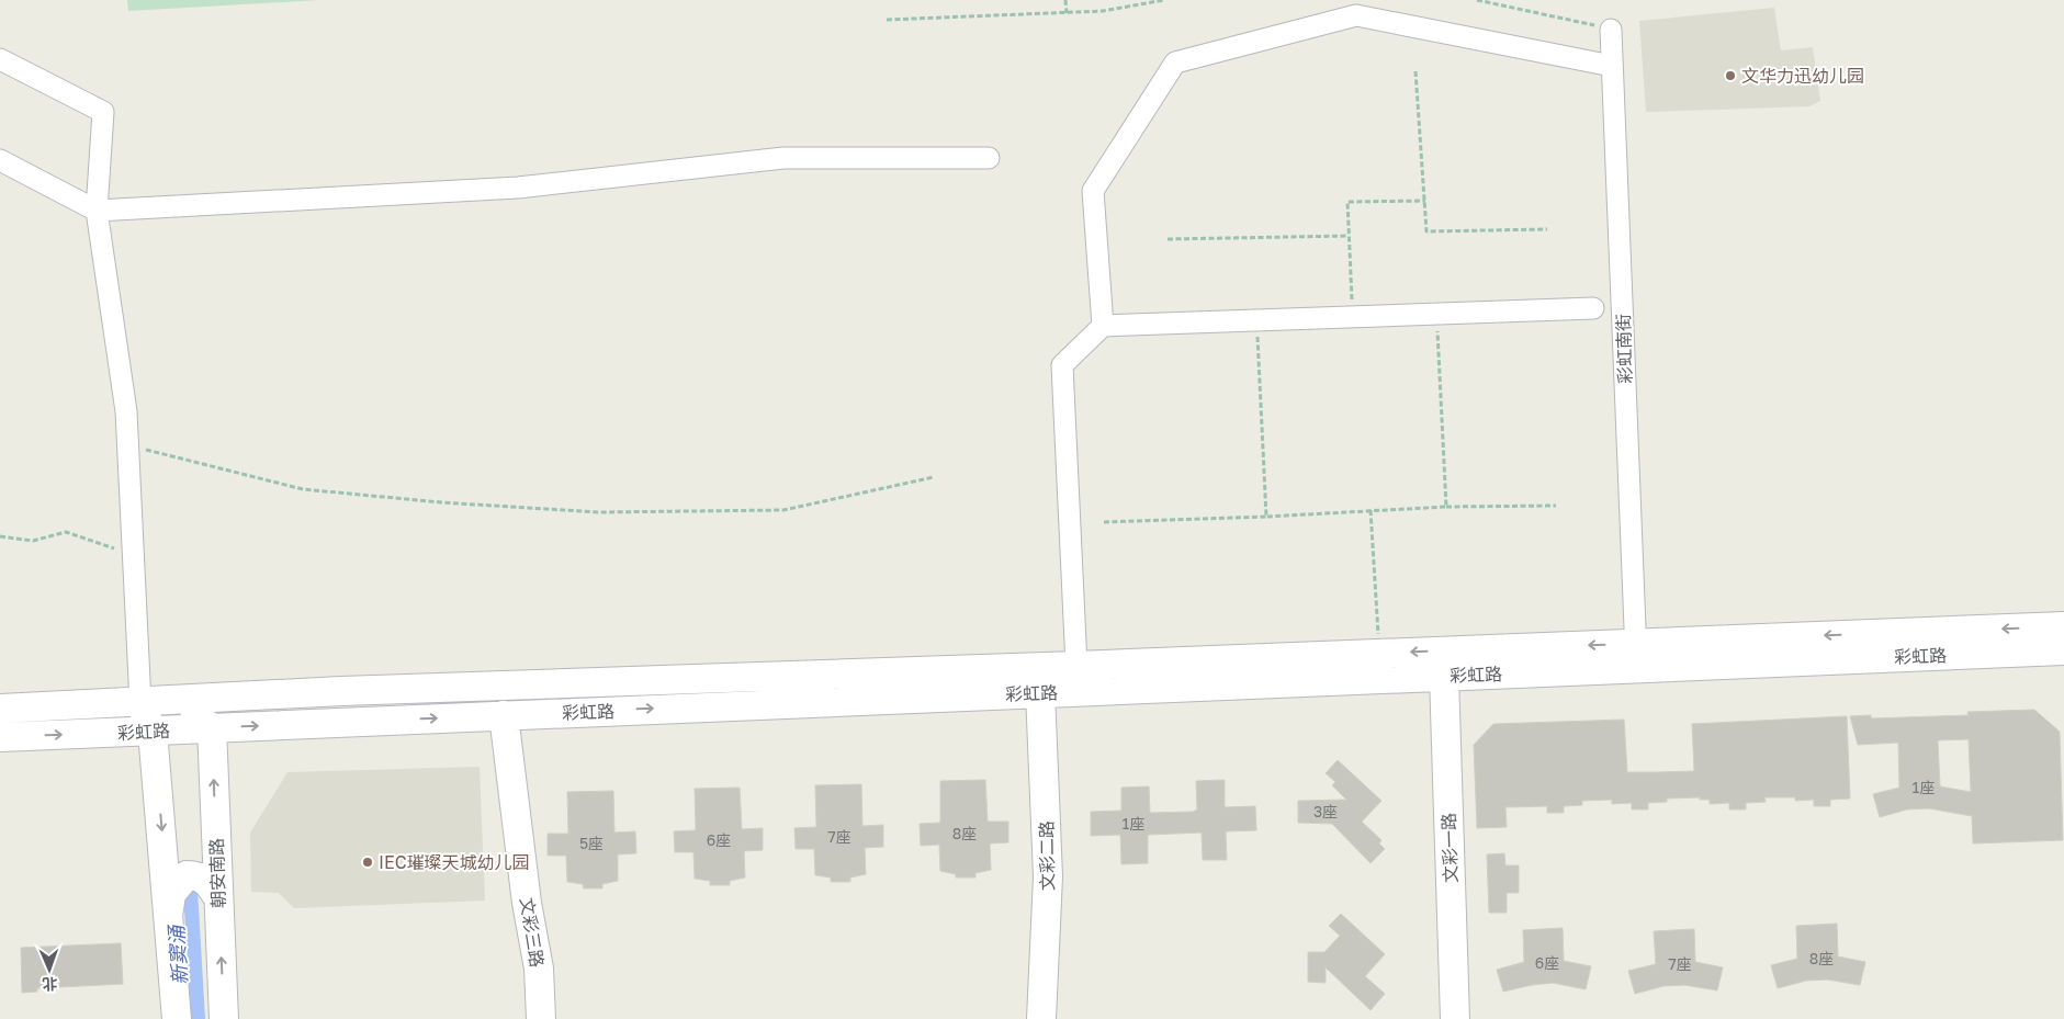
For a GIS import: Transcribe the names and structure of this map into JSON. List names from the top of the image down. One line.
{"streets":{"street":["彩虹南街","彩虹路","文彩一路","文彩二路","朝安南路","文彩三路"]},"crossings":[["彩虹南街","彩虹路"],["彩虹路","文彩一路"],["彩虹路","文彩二路"],["彩虹路","朝安南路"],["彩虹路","文彩三路"]],"water":["新窦涌"],"places":["文华力迅幼儿园","IEC璀璨天城幼儿园"],"house_numbers":["1座","3座","1座","8座","7座","6座","5座","8座","6座","7座"],"north":"bottom"}
